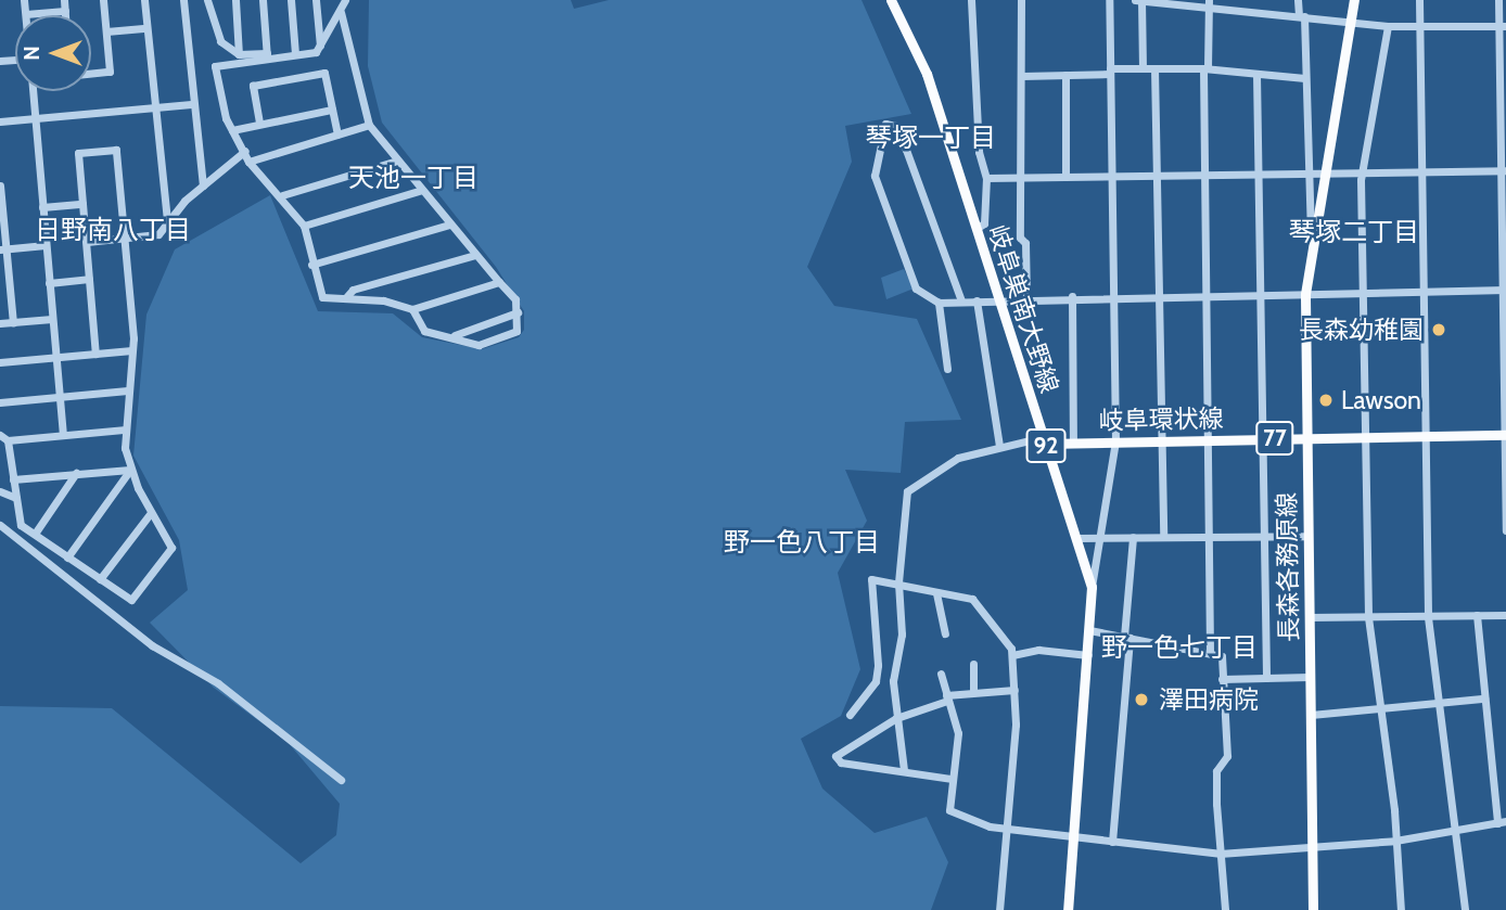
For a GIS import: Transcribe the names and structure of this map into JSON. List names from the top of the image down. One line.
{"streets":{"main road":["岐阜巣南大野線","岐阜環状線","77","92","長森各務原線"]},"crossings":[["岐阜巣南大野線","岐阜環状線"],["岐阜環状線","長森各務原線"]],"districts":["琴塚一丁目","天池一丁目","日野南八丁目","琴塚二丁目","野一色八丁目","野一色七丁目"],"places":["長森幼稚園","Lawson","澤田病院"],"north":"left"}
